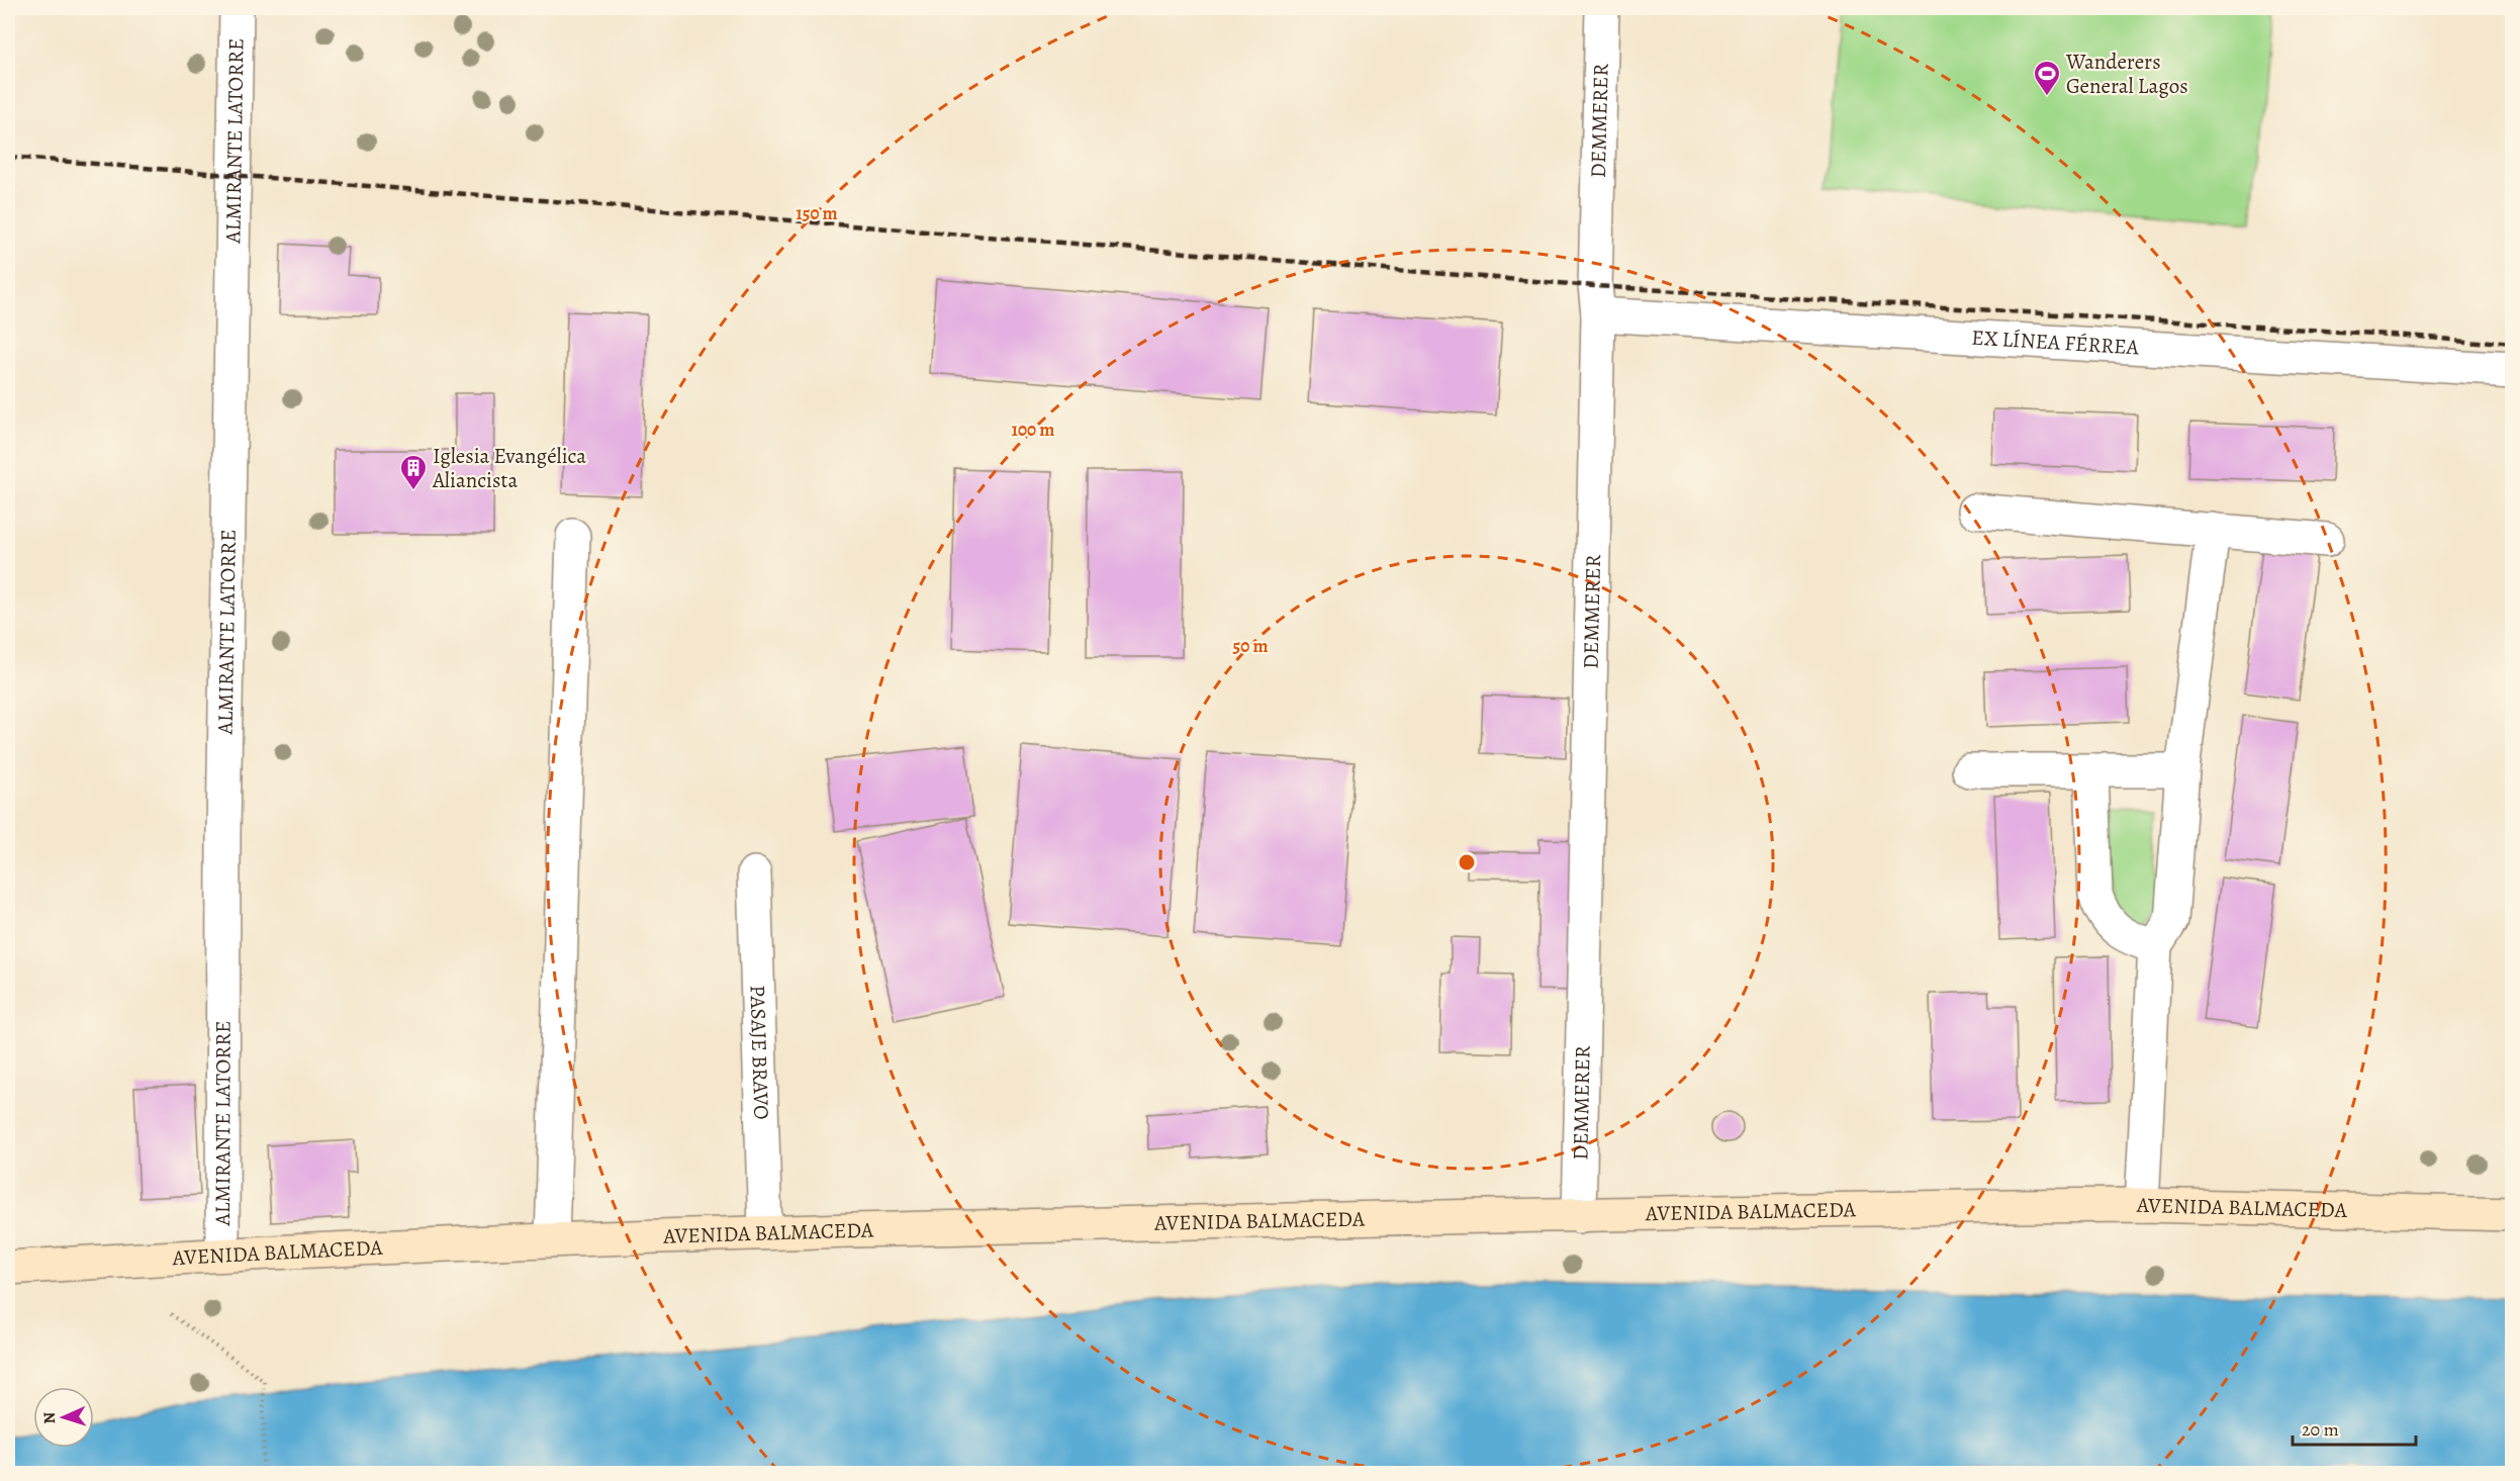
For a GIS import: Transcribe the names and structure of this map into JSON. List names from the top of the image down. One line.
{"streets":{"main road":["AVENIDA BALMACEDA"],"street":["DEMMERER","ALMIRANTE LATORRE","EX LÍNEA FÉRREA","PASAJE BRAVO"]},"crossings":[["DEMMERER","EX LÍNEA FÉRREA"],["DEMMERER","AVENIDA BALMACEDA"],["ALMIRANTE LATORRE","AVENIDA BALMACEDA"],["PASAJE BRAVO","AVENIDA BALMACEDA"]],"places":{"sports":["Wanderers General Lagos"],"building":["Iglesia Evangélica Aliancista"]},"scale_bar":"20 m","north":"left","rings":["150 m","100 m","50 m"]}
